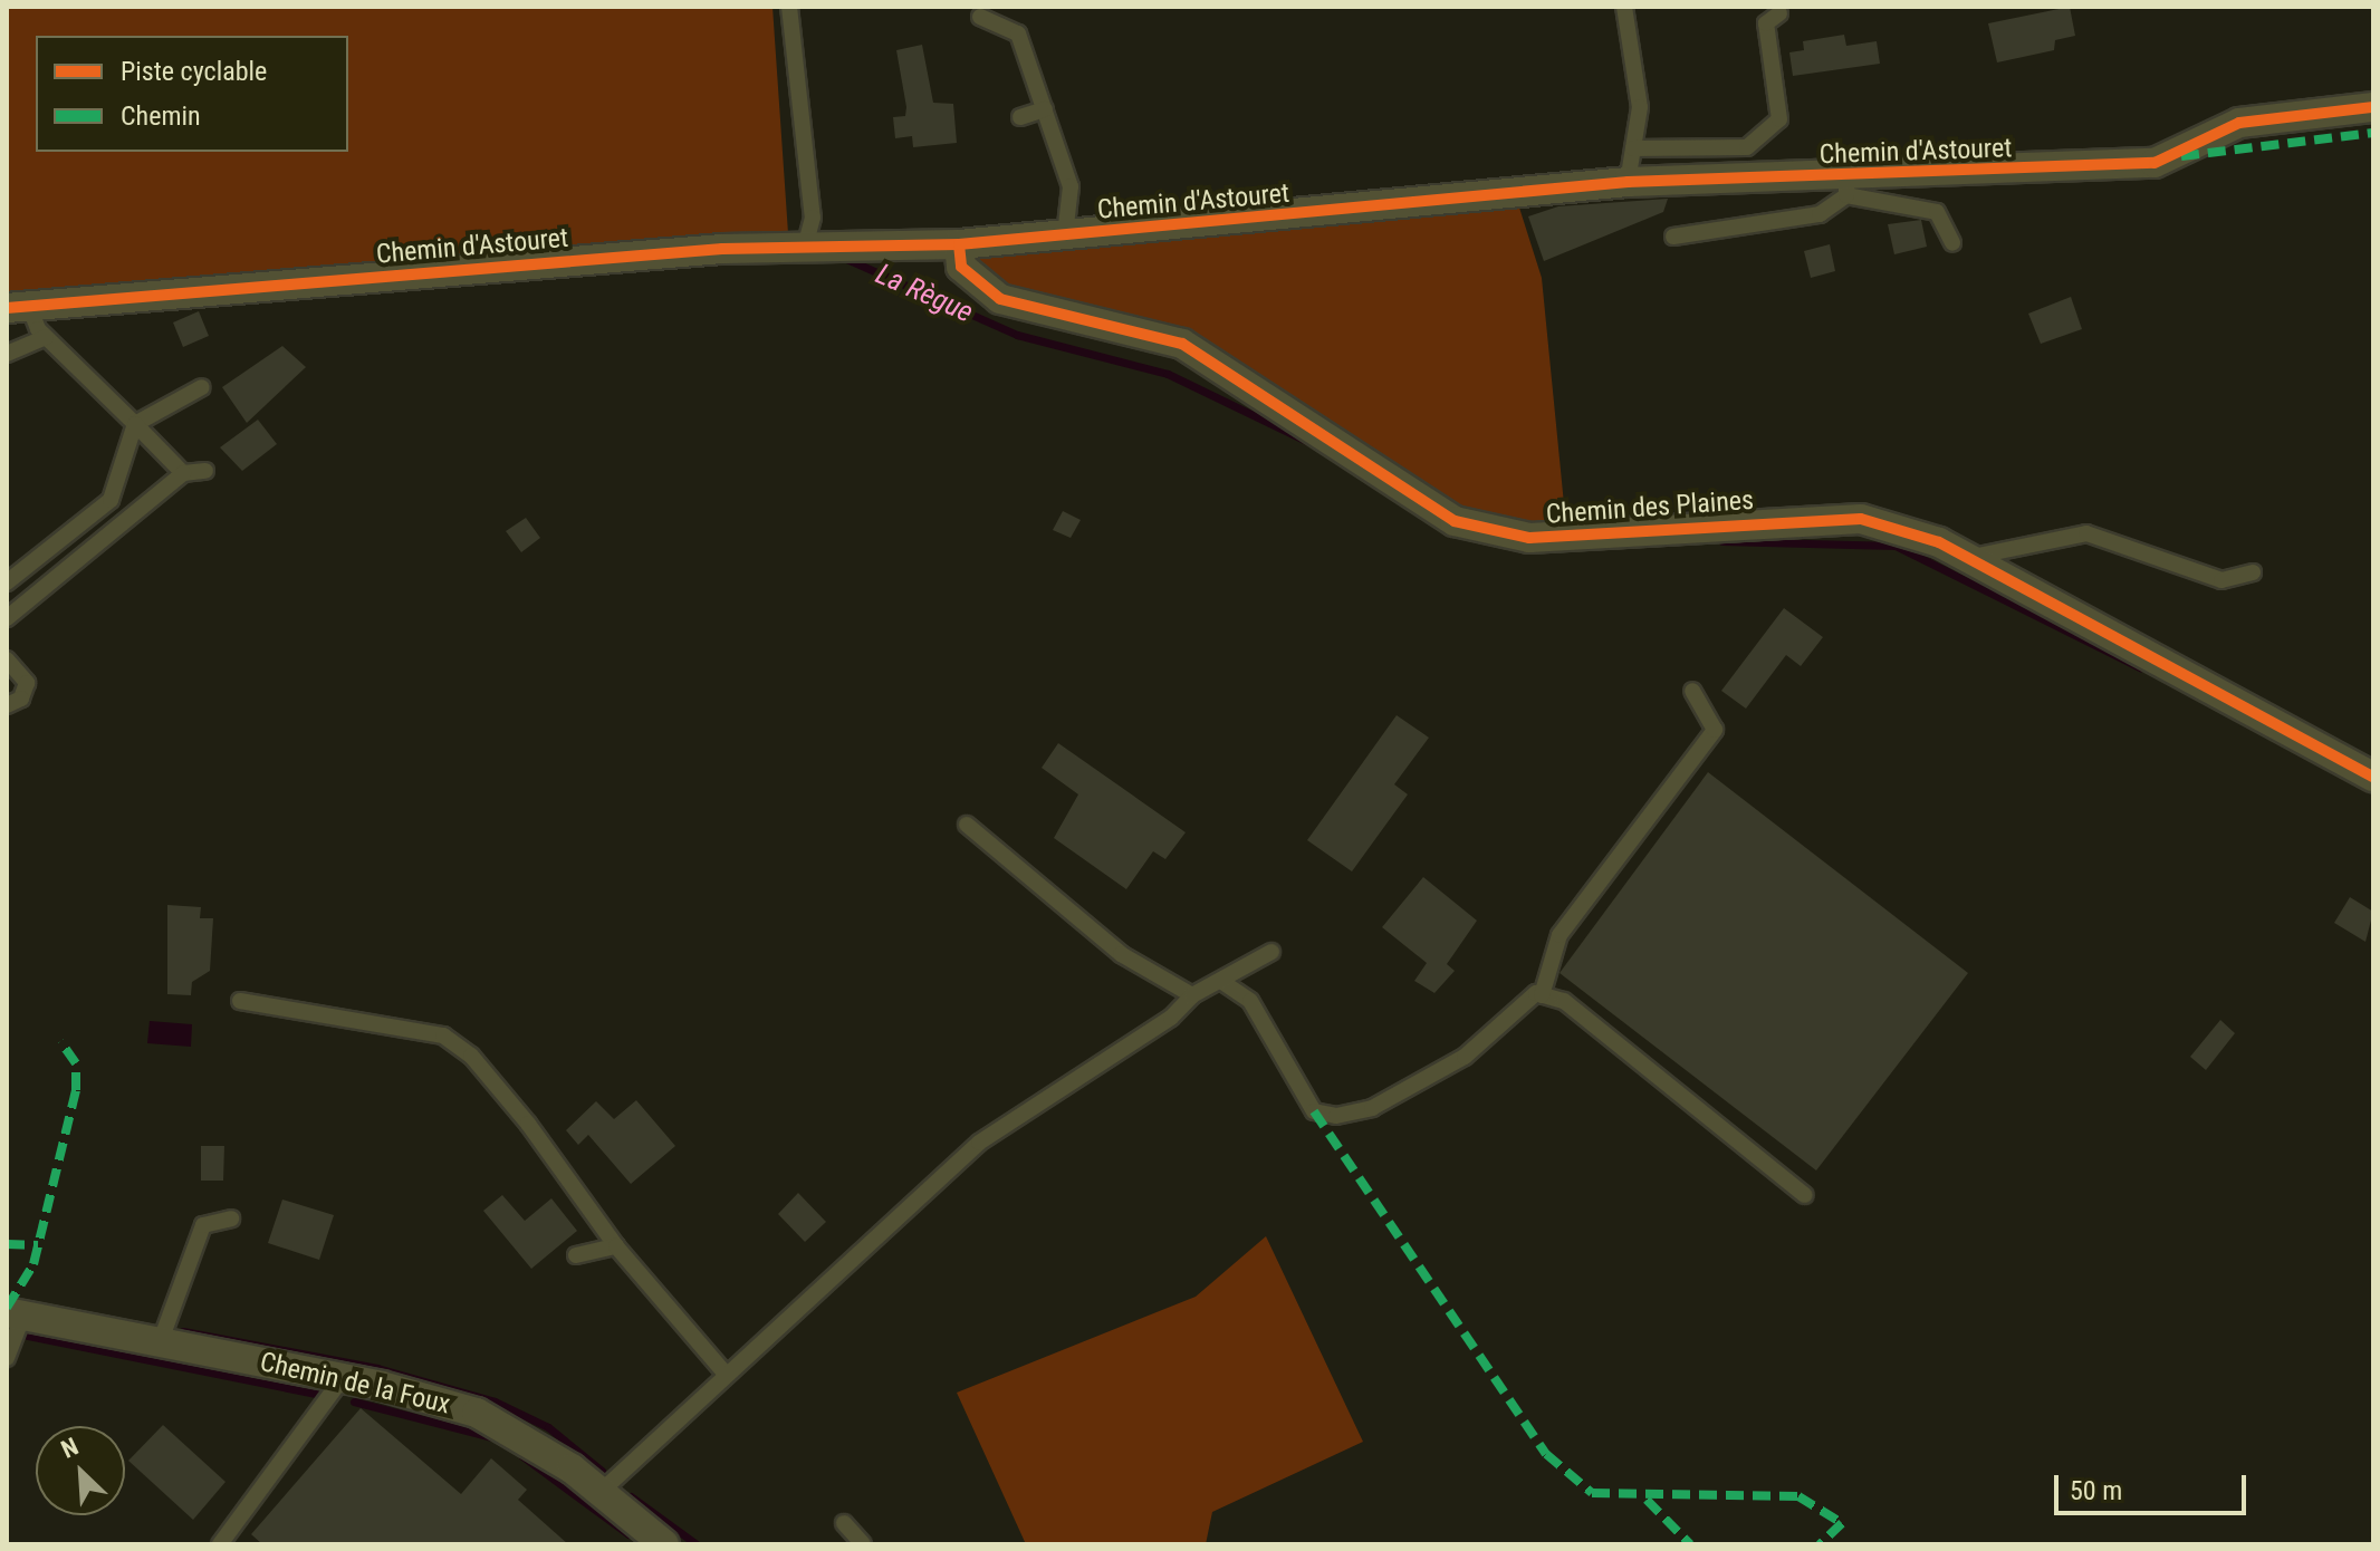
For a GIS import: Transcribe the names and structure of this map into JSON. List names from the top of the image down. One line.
{"streets":{"street":["Chemin d'Astouret","Chemin des Plaines","Chemin de la Foux"]},"crossings":[["Chemin d'Astouret","Chemin des Plaines"]],"water":["La Règue"],"legend":["Piste cyclable","Chemin"],"scale_bar":"50 m","north":"top left"}
